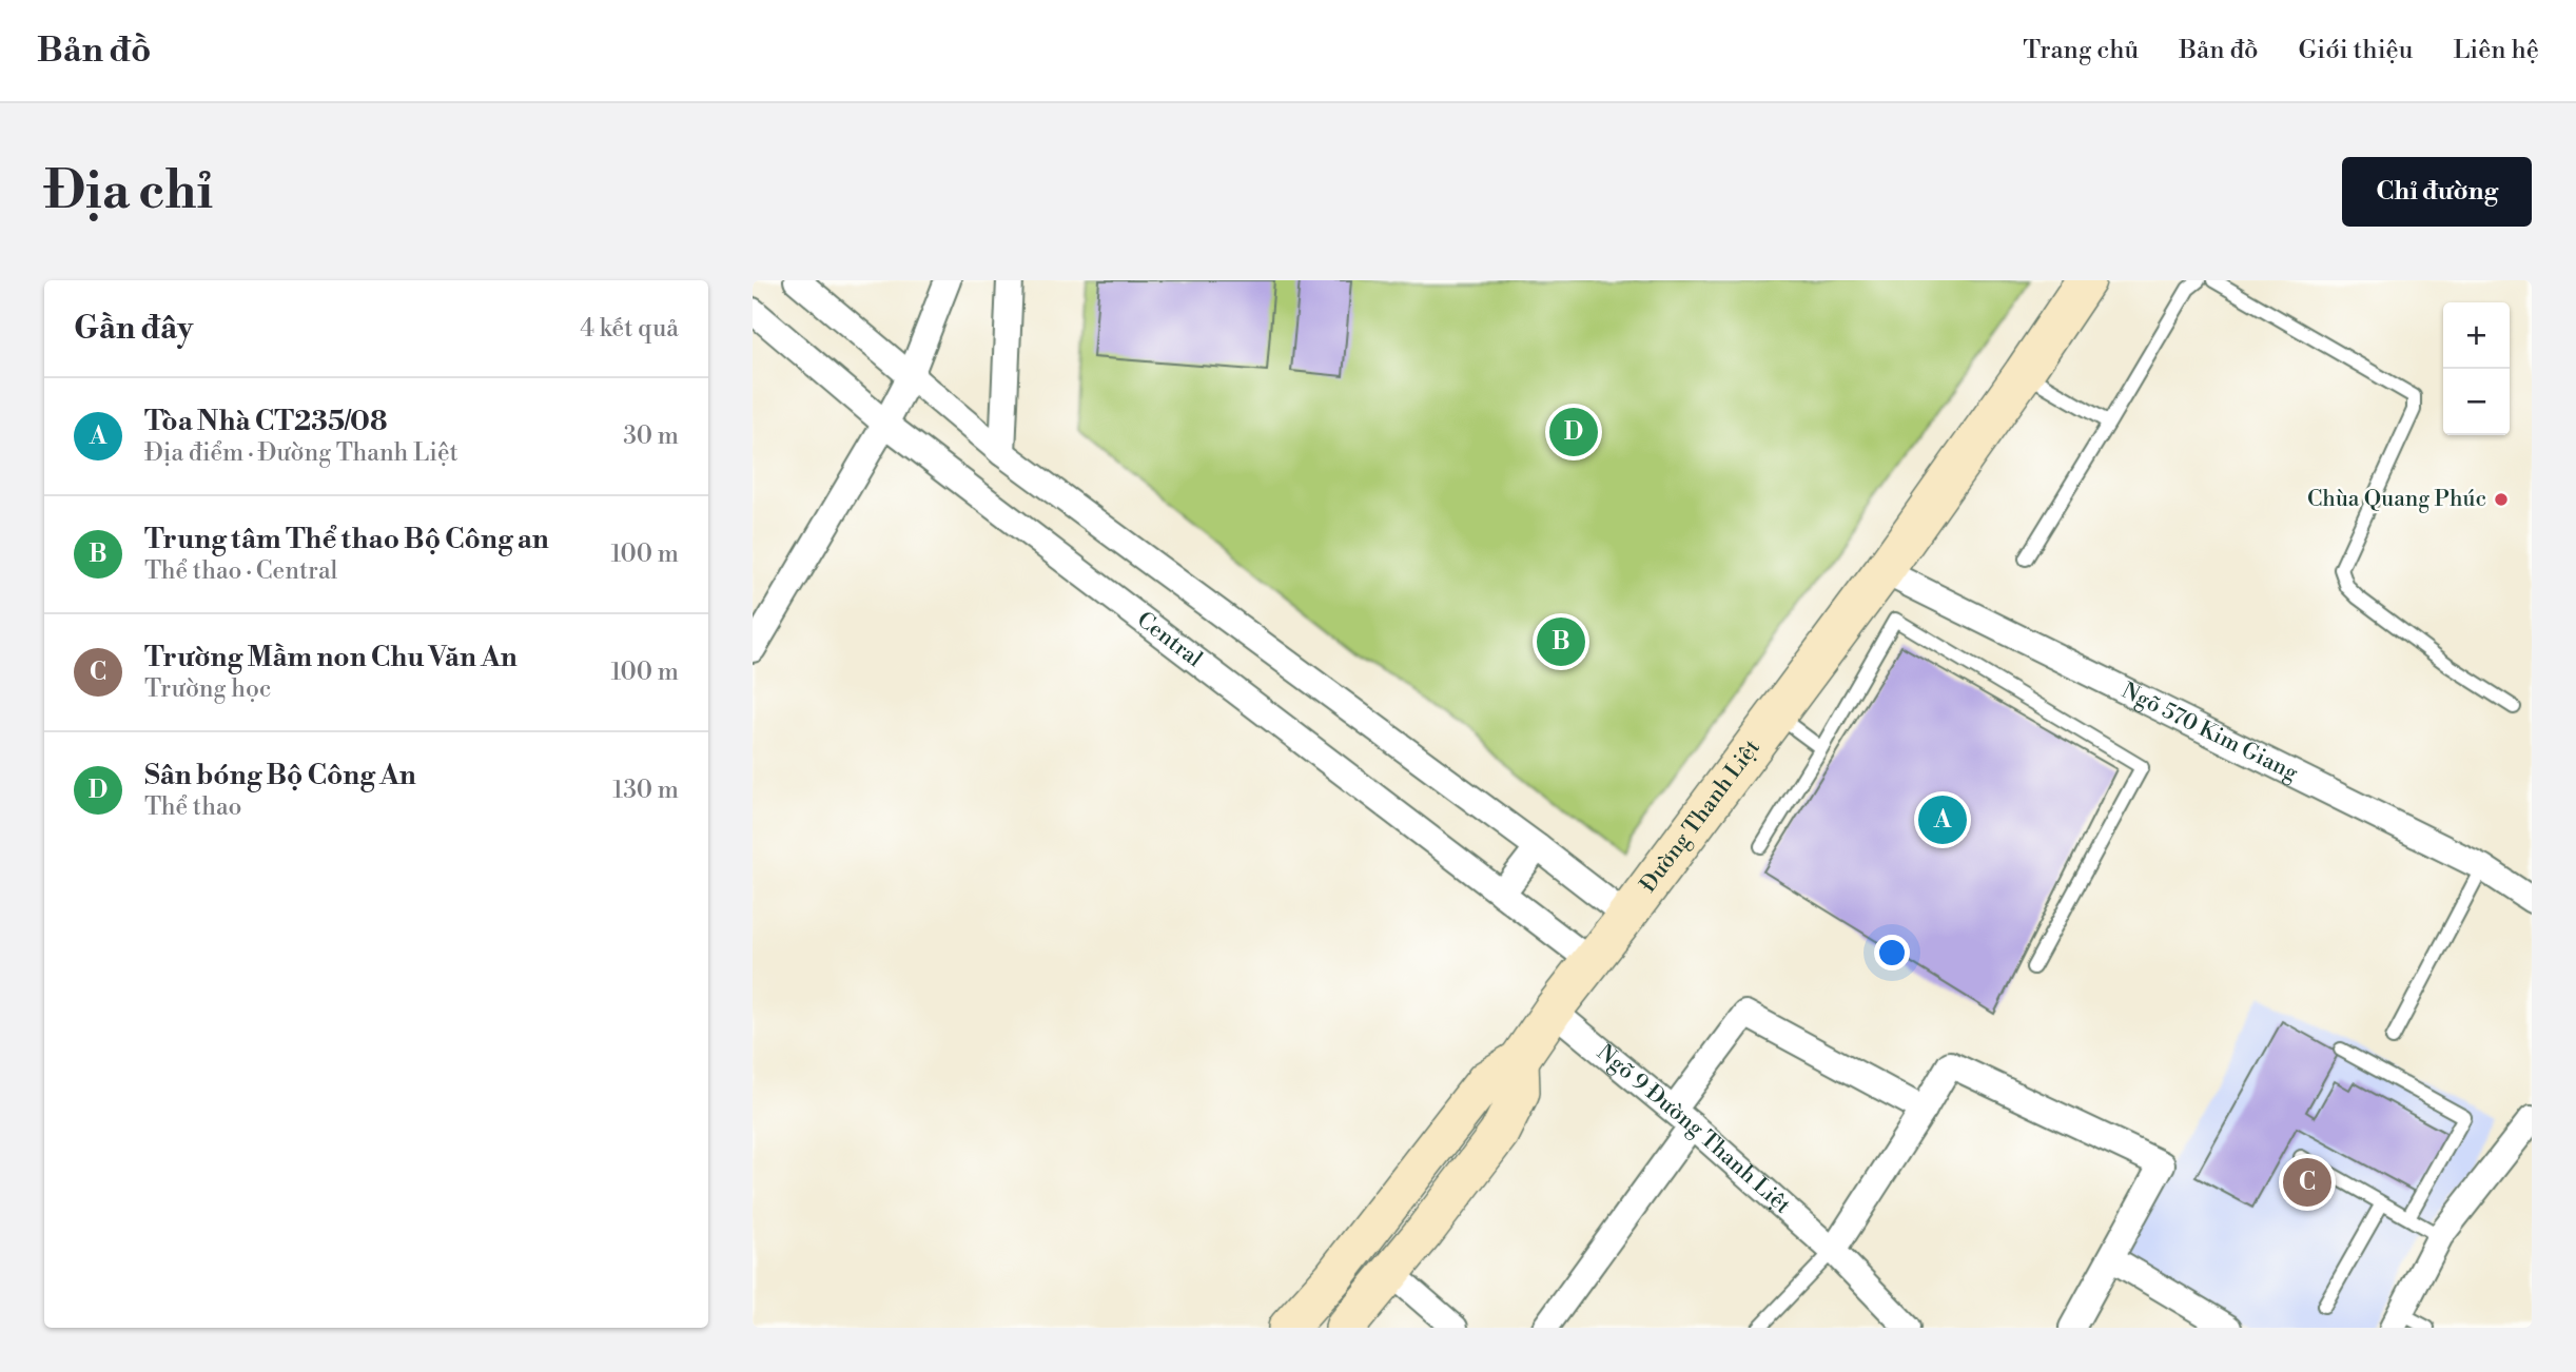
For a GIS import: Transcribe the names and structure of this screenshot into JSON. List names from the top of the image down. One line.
{"streets":{"street":["Central","Ngõ 570 Kim Giang","Đường Thanh Liệt","Ngõ 9 Đường Thanh Liệt"]},"crossings":[["Central","Đường Thanh Liệt"],["Ngõ 570 Kim Giang","Đường Thanh Liệt"],["Đường Thanh Liệt","Ngõ 9 Đường Thanh Liệt"]],"places":["Chùa Quang Phúc"],"page":{"header":"Bản đồ","nav":["Trang chủ","Bản đồ","Giới thiệu","Liên hệ"],"buttons":"Chỉ đường","title":"Địa chỉ","heading":["Gần đây","4 kết quả"],"map_buttons":["+","−"],"list":[{"mark":"A","name":"Tòa Nhà CT235/08","note":"Địa điểm · Đường Thanh Liệt","value":"30 m"},{"mark":"B","name":"Trung tâm Thể thao Bộ Công an","note":"Thể thao · Central","value":"100 m"},{"mark":"C","name":"Trường Mầm non Chu Văn An","note":"Trường học","value":"100 m"},{"mark":"D","name":"Sân bóng Bộ Công An","note":"Thể thao","value":"130 m"}],"pins":["D","B","A","C"]}}
